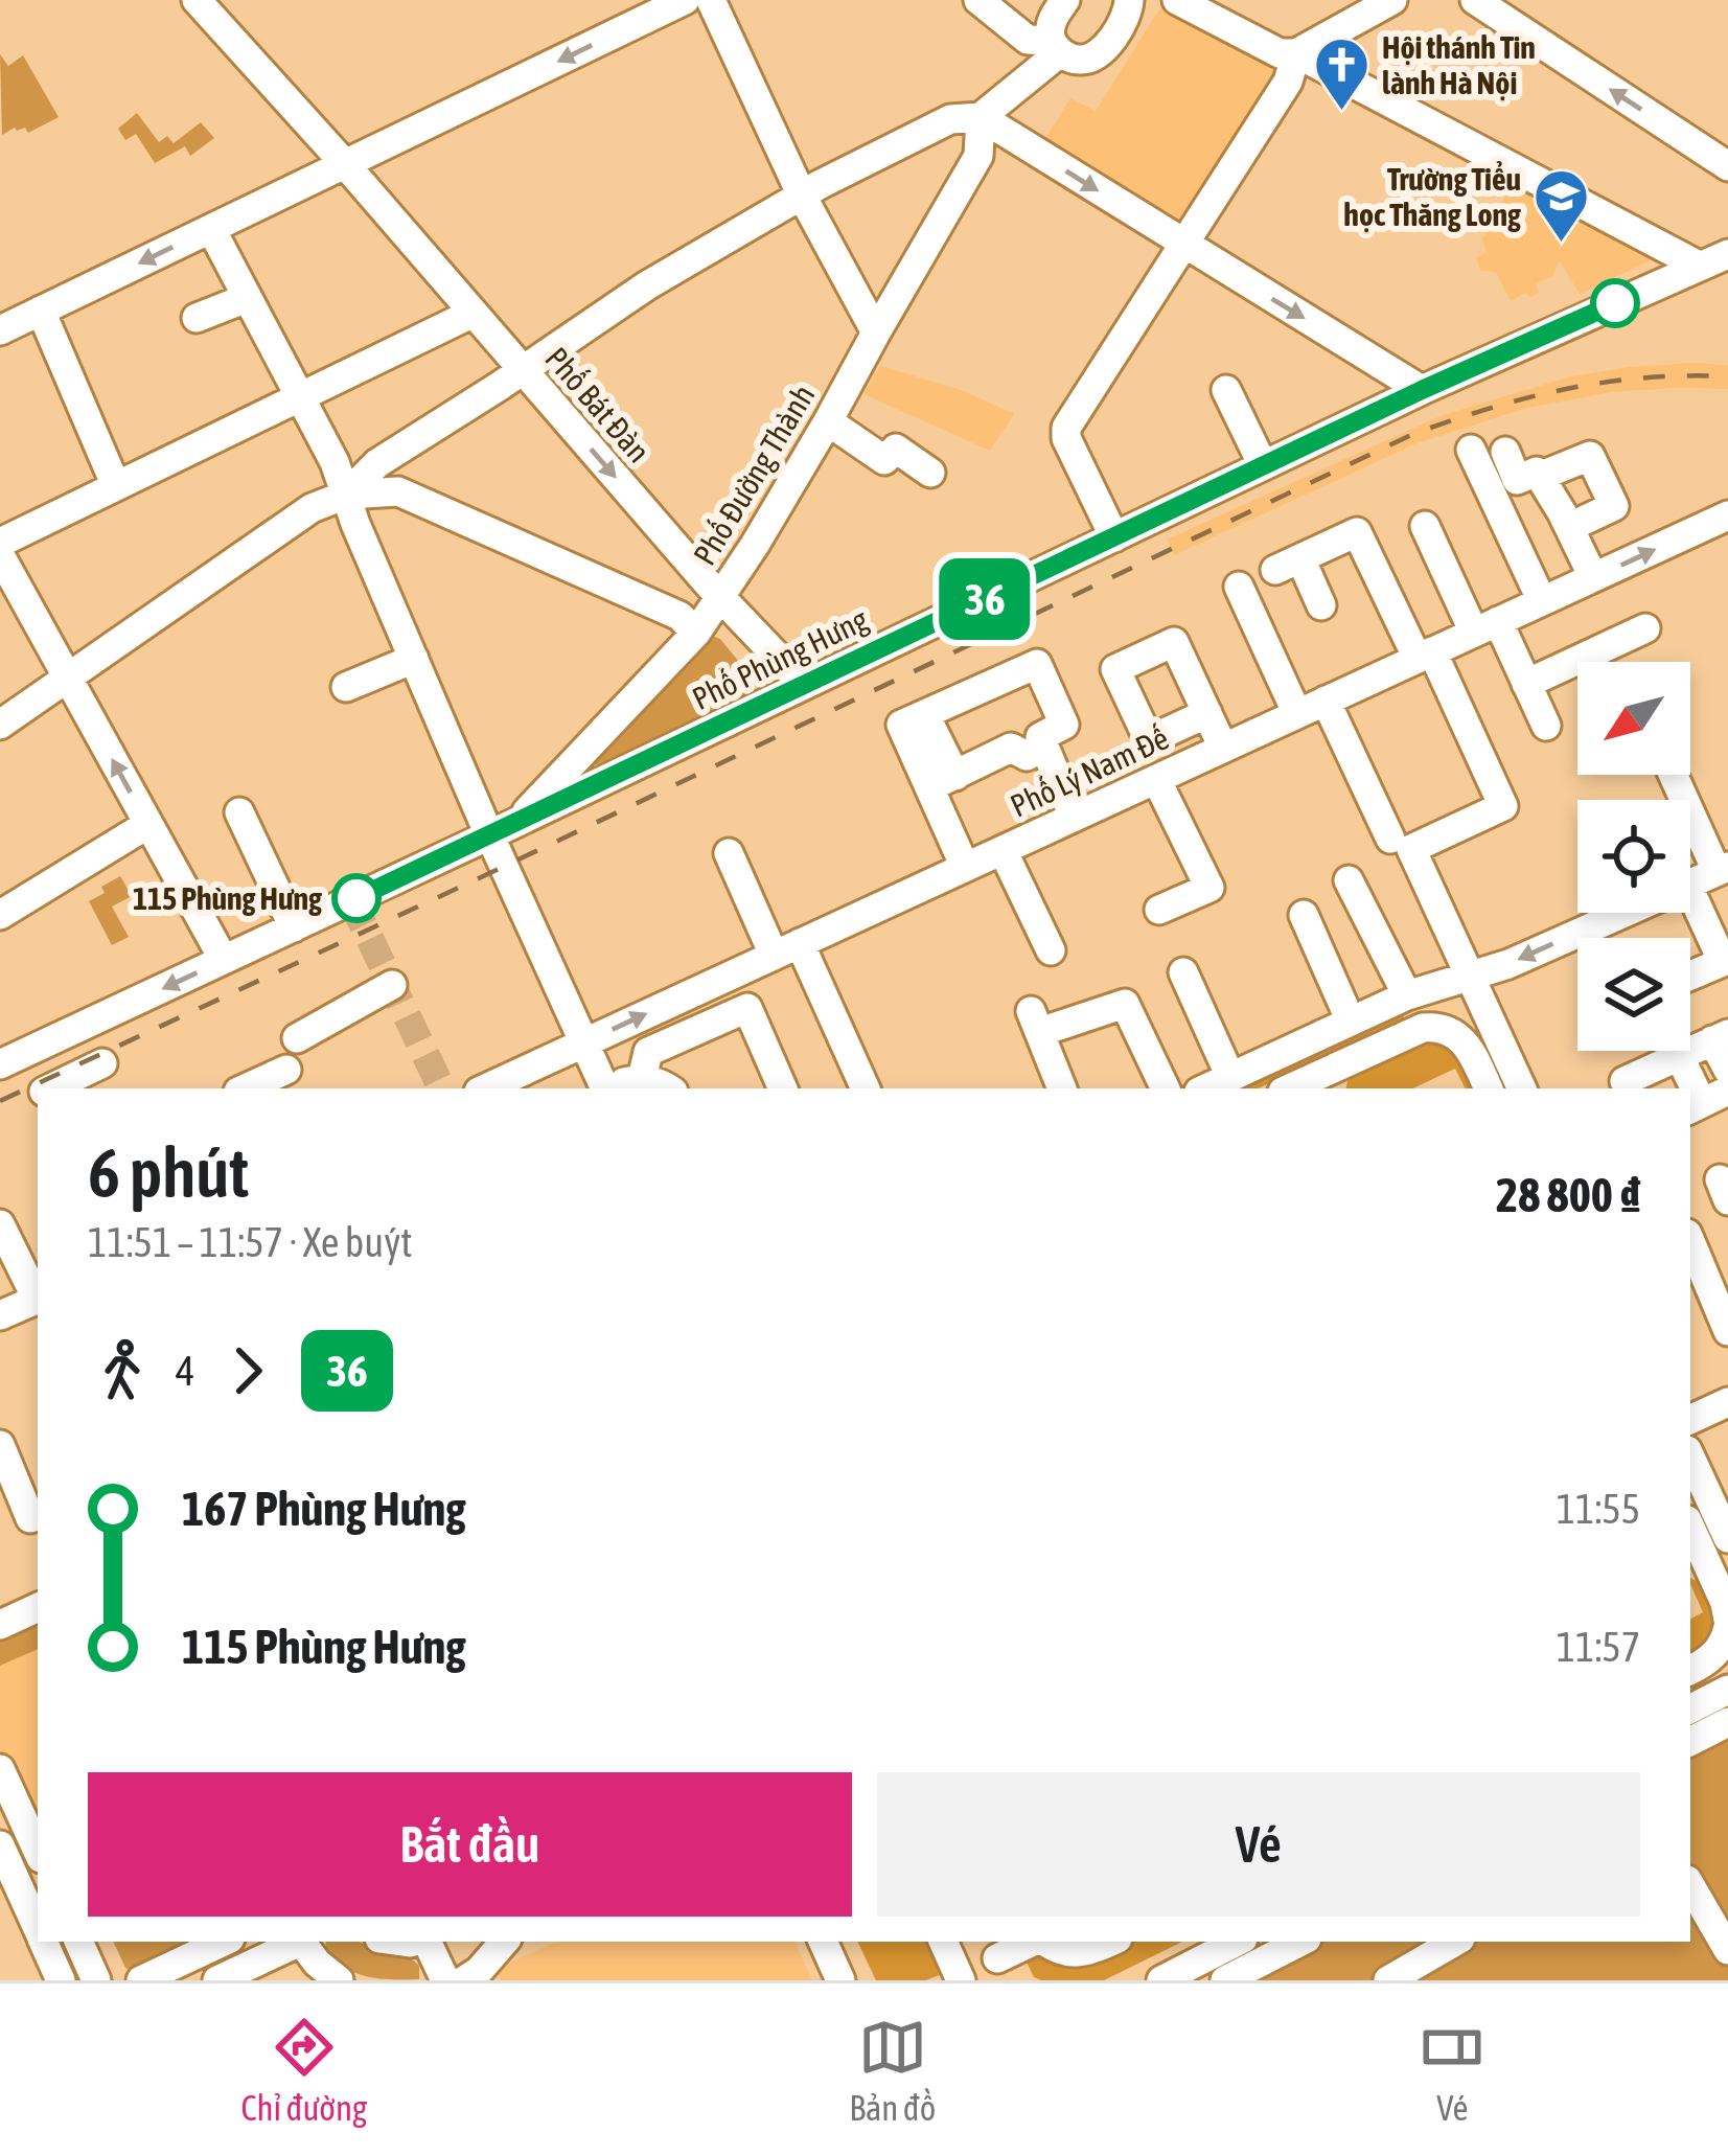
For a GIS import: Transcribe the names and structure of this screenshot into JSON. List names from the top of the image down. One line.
{"streets":{"street":["Phố Bát Đàn","Phố Đường Thành","Phố Phùng Hưng","Phố Lý Nam Đế"]},"crossings":[["Phố Bát Đàn","Phố Đường Thành"],["Phố Bát Đàn","Phố Phùng Hưng"],["Phố Đường Thành","Phố Phùng Hưng"]],"places":{"church":["Hội thánh Tin lành Hà Nội"],"school or university":["Trường Tiểu học Thăng Long"],"other":["115 Phùng Hưng"]},"lines":["bus line 36"],"north":"bottom left","page":{"on_map":"36","heading":["6 phút","11:51 – 11:57 · Xe buýt","28 800 ₫"],"legs":["4","36"],"list":[{"name":"167 Phùng Hưng","value":"11:55"},{"name":"115 Phùng Hưng","value":"11:57"}],"buttons":["Bắt đầu","Vé"],"tabs":["Chỉ đường","Bản đồ","Vé"]}}
